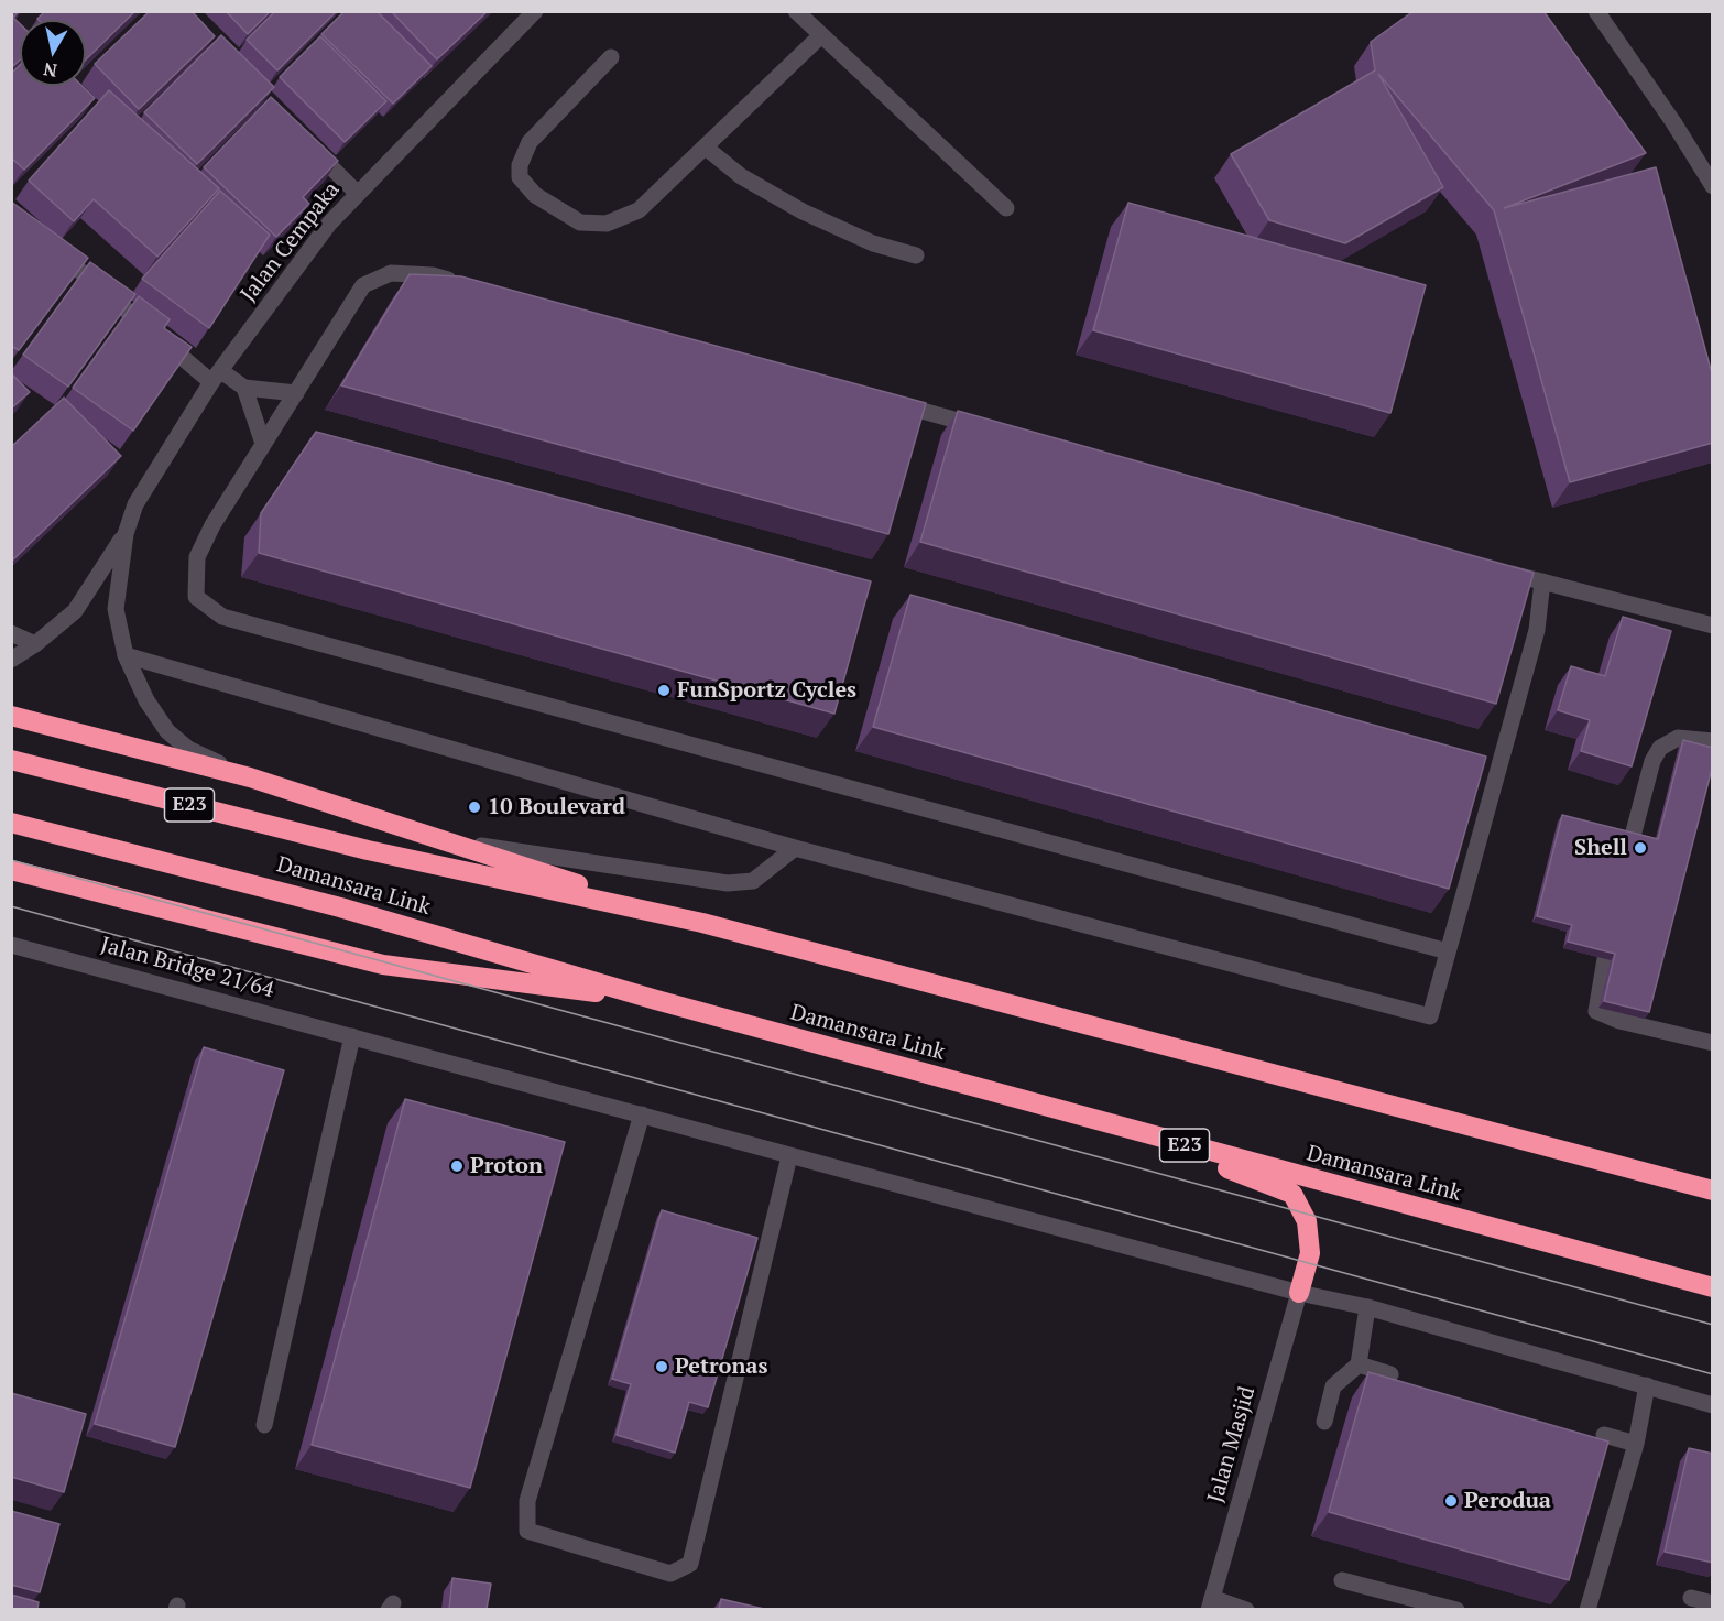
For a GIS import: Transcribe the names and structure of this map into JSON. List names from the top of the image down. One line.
{"streets":{"highway":["E23","Damansara Link"],"street":["Jalan Cempaka","Jalan Bridge 21/64","Jalan Masjid"]},"crossings":[["Jalan Bridge 21/64","Jalan Masjid"]],"places":["FunSportz Cycles","10 Boulevard","Shell","Proton","Petronas","Perodua"],"north":"bottom"}
